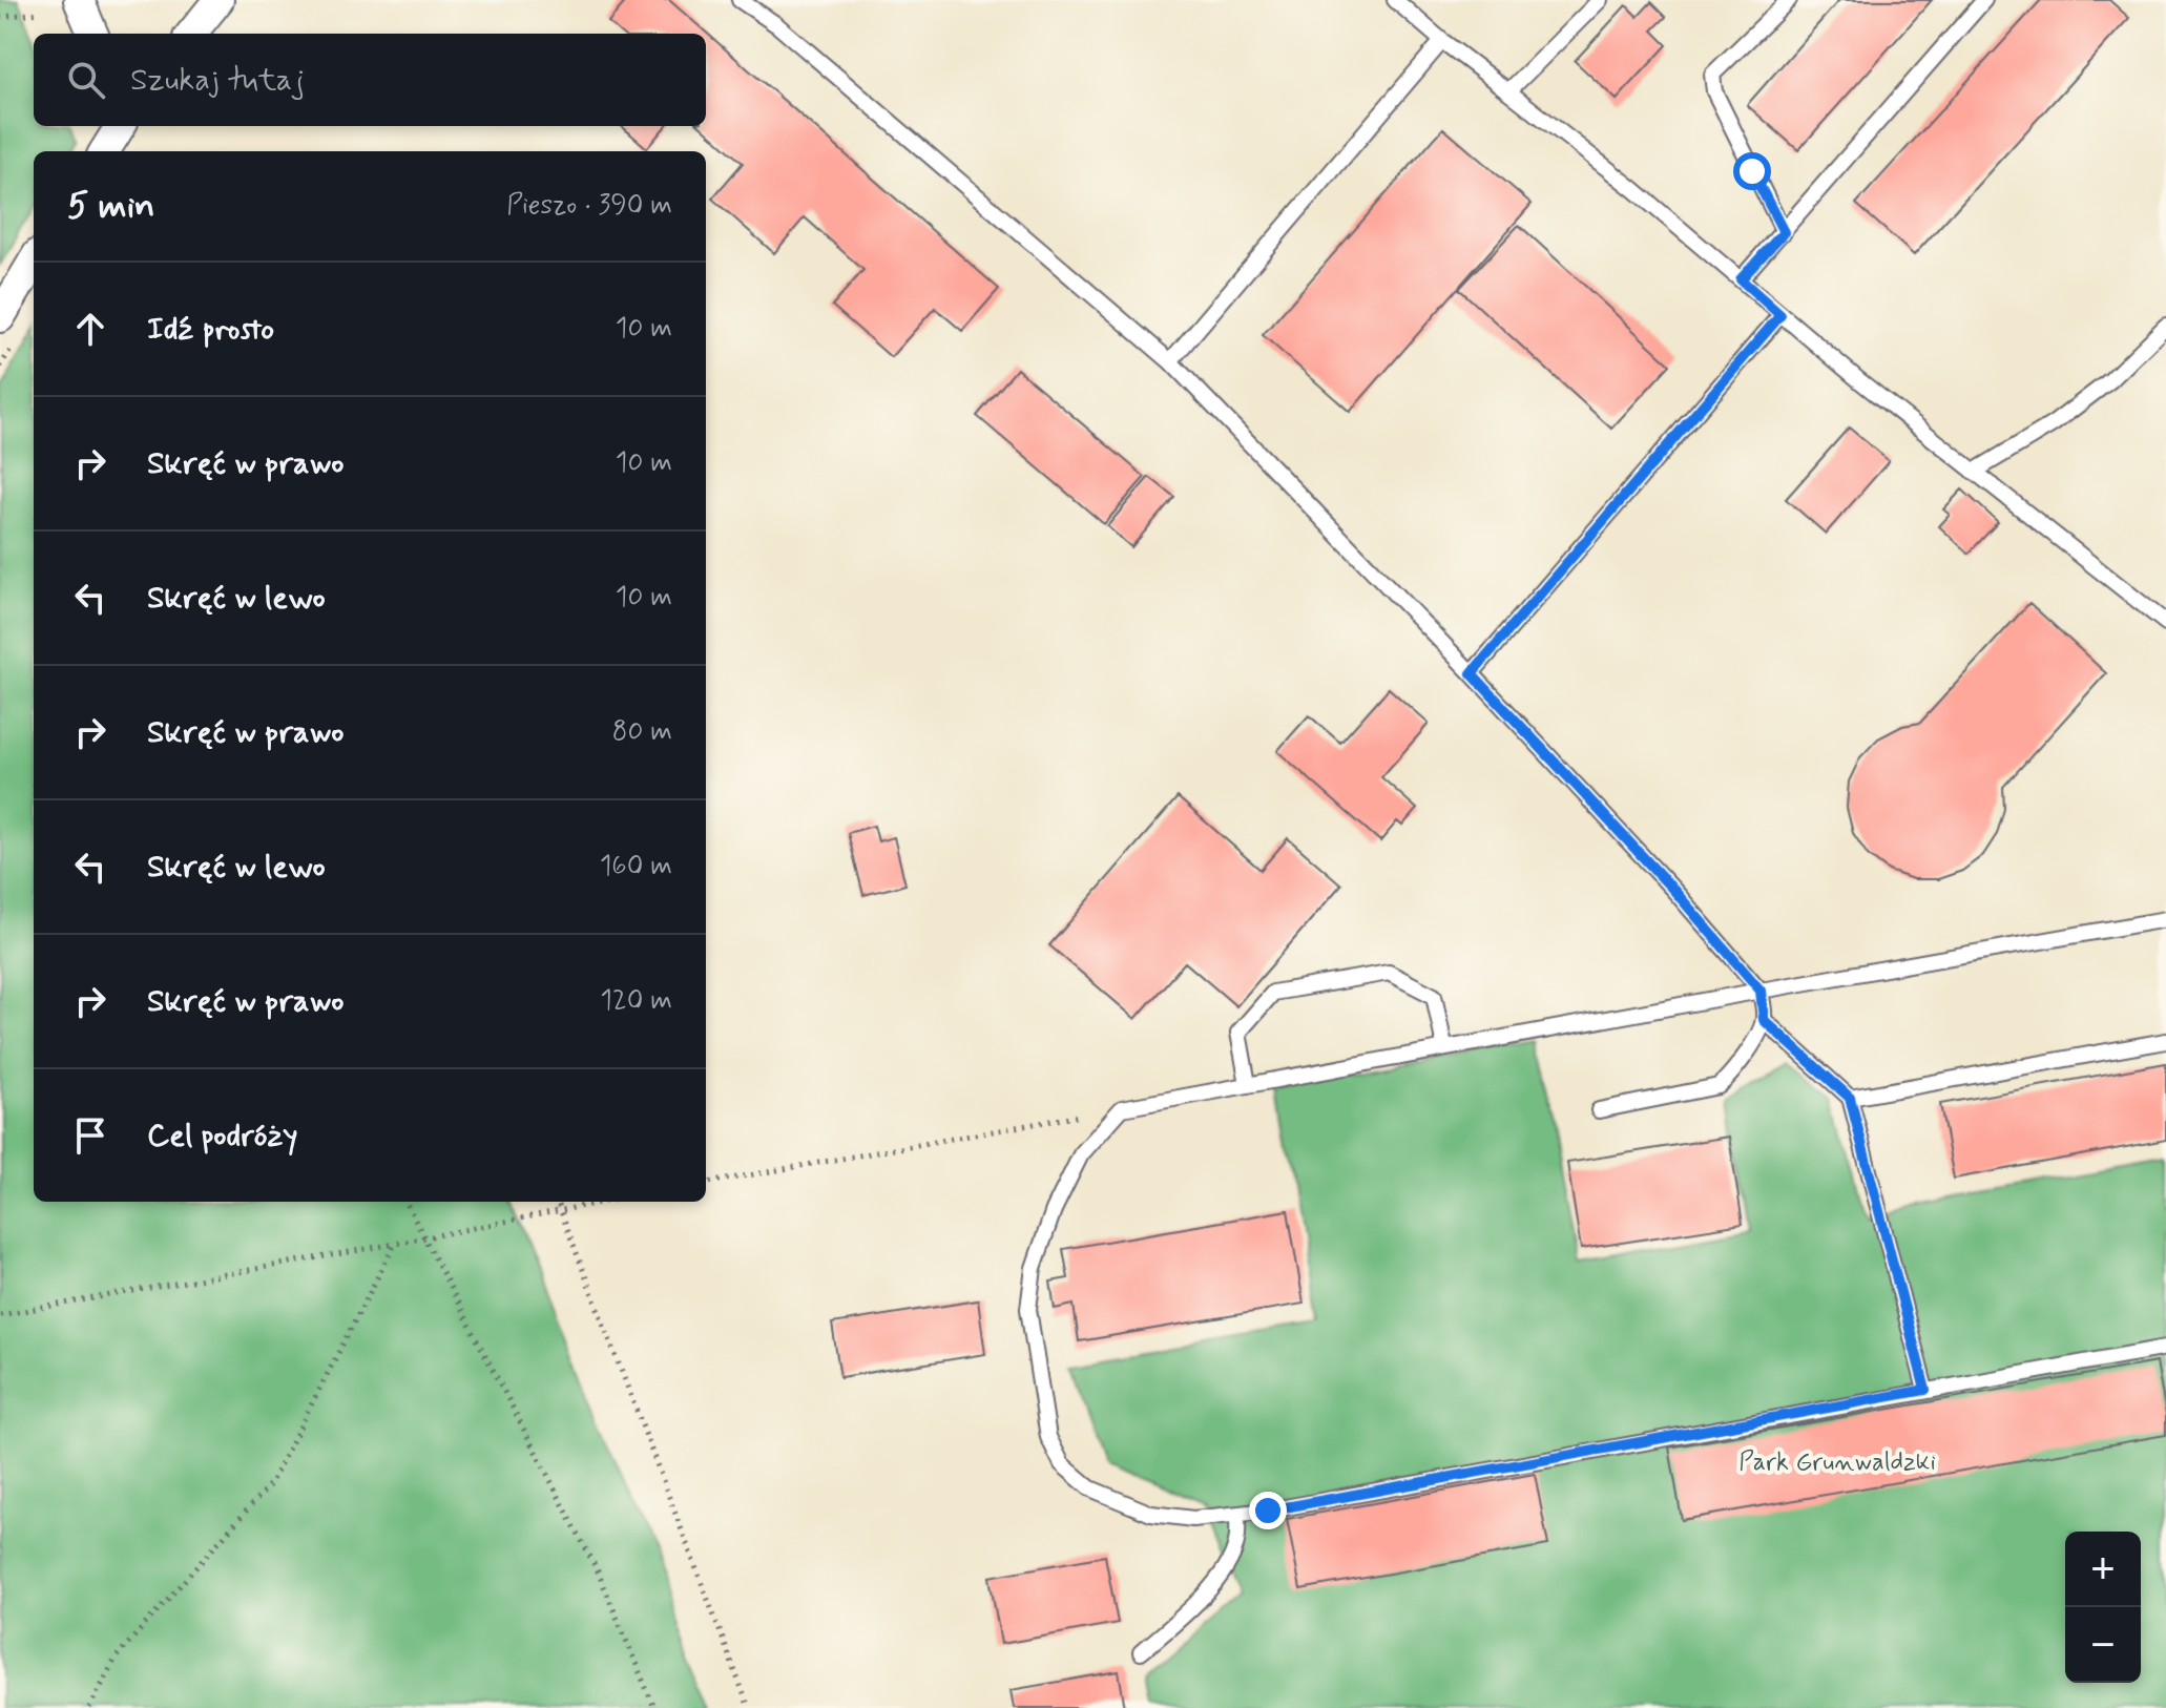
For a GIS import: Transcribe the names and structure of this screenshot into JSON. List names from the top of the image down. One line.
{"parks":["Park Grunwaldzki"],"page":{"search":"Szukaj tutaj","heading":["5 min","Pieszo · 390 m"],"list":[["Idź prosto","10 m"],["Skręć w prawo","10 m"],["Skręć w lewo","10 m"],["Skręć w prawo","80 m"],["Skręć w lewo","160 m"],["Skręć w prawo","120 m"],"Cel podróży"],"map_buttons":["+","−"]}}
